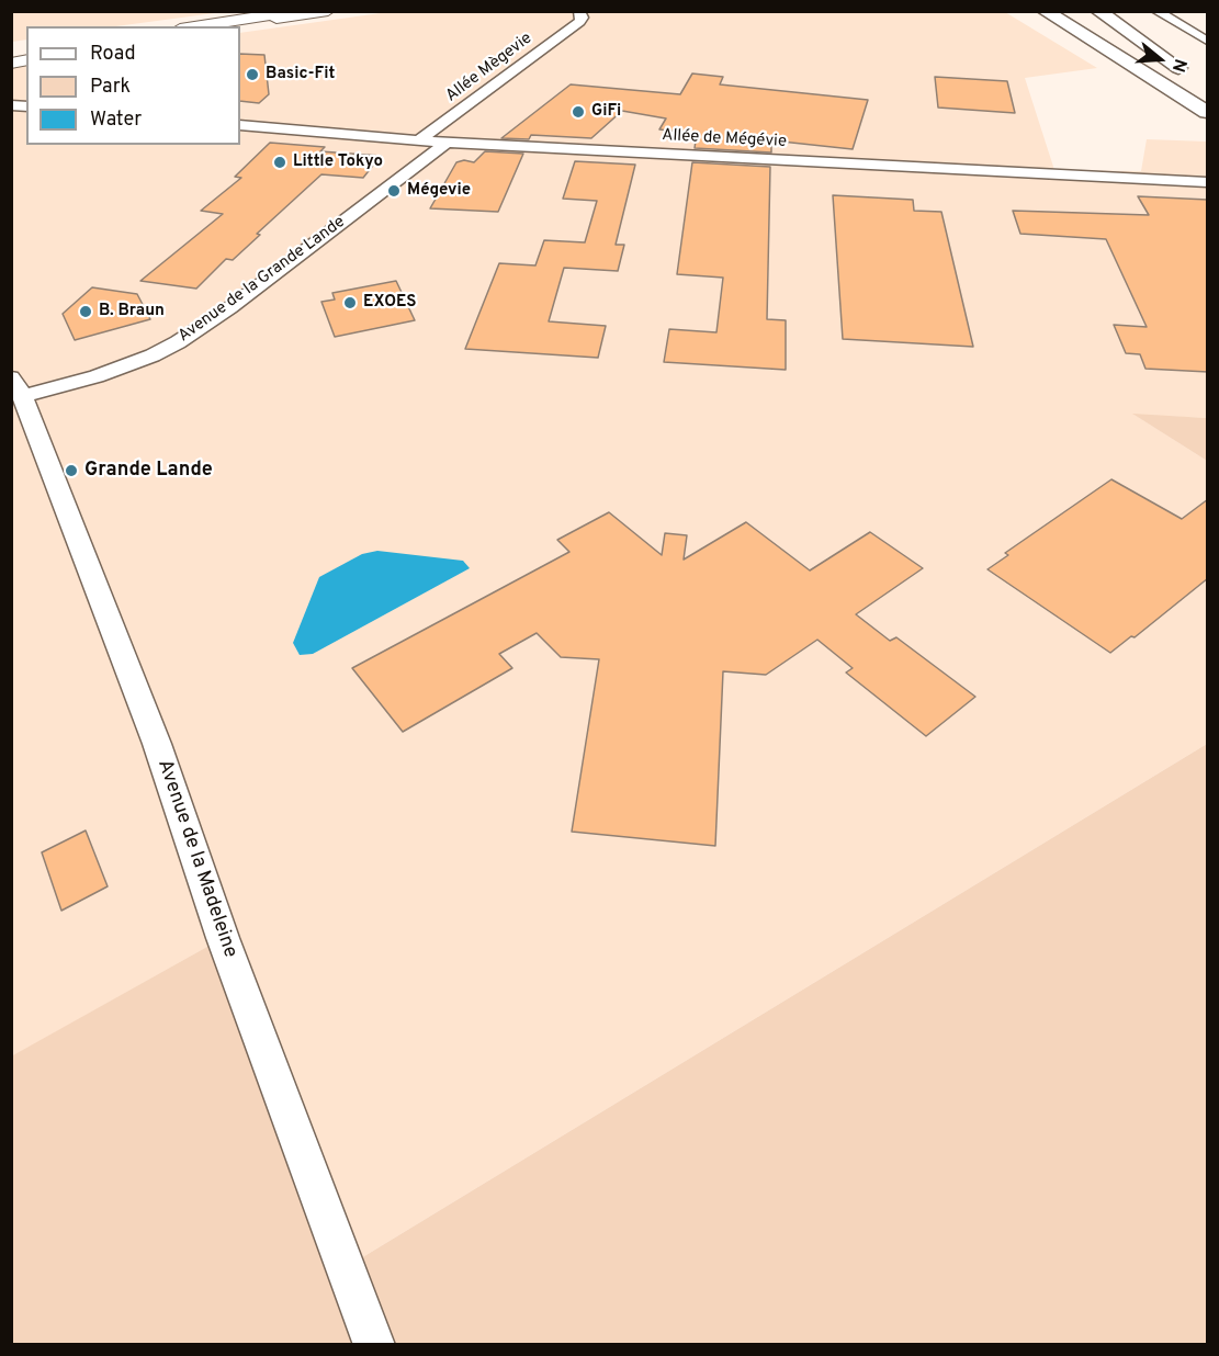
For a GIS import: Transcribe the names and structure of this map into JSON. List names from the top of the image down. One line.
{"streets":{"street":["Allée Mègevie","Allée de Mégévie","Avenue de la Grande Lande","Avenue de la Madeleine"]},"crossings":[["Allée Mègevie","Allée de Mégévie"],["Allée de Mégévie","Avenue de la Grande Lande"],["Avenue de la Grande Lande","Avenue de la Madeleine"]],"places":["Basic-Fit","GiFi","Little Tokyo","Mégevie","EXOES","B. Braun","Grande Lande"],"legend":["Road","Park","Water"],"north":"right"}
